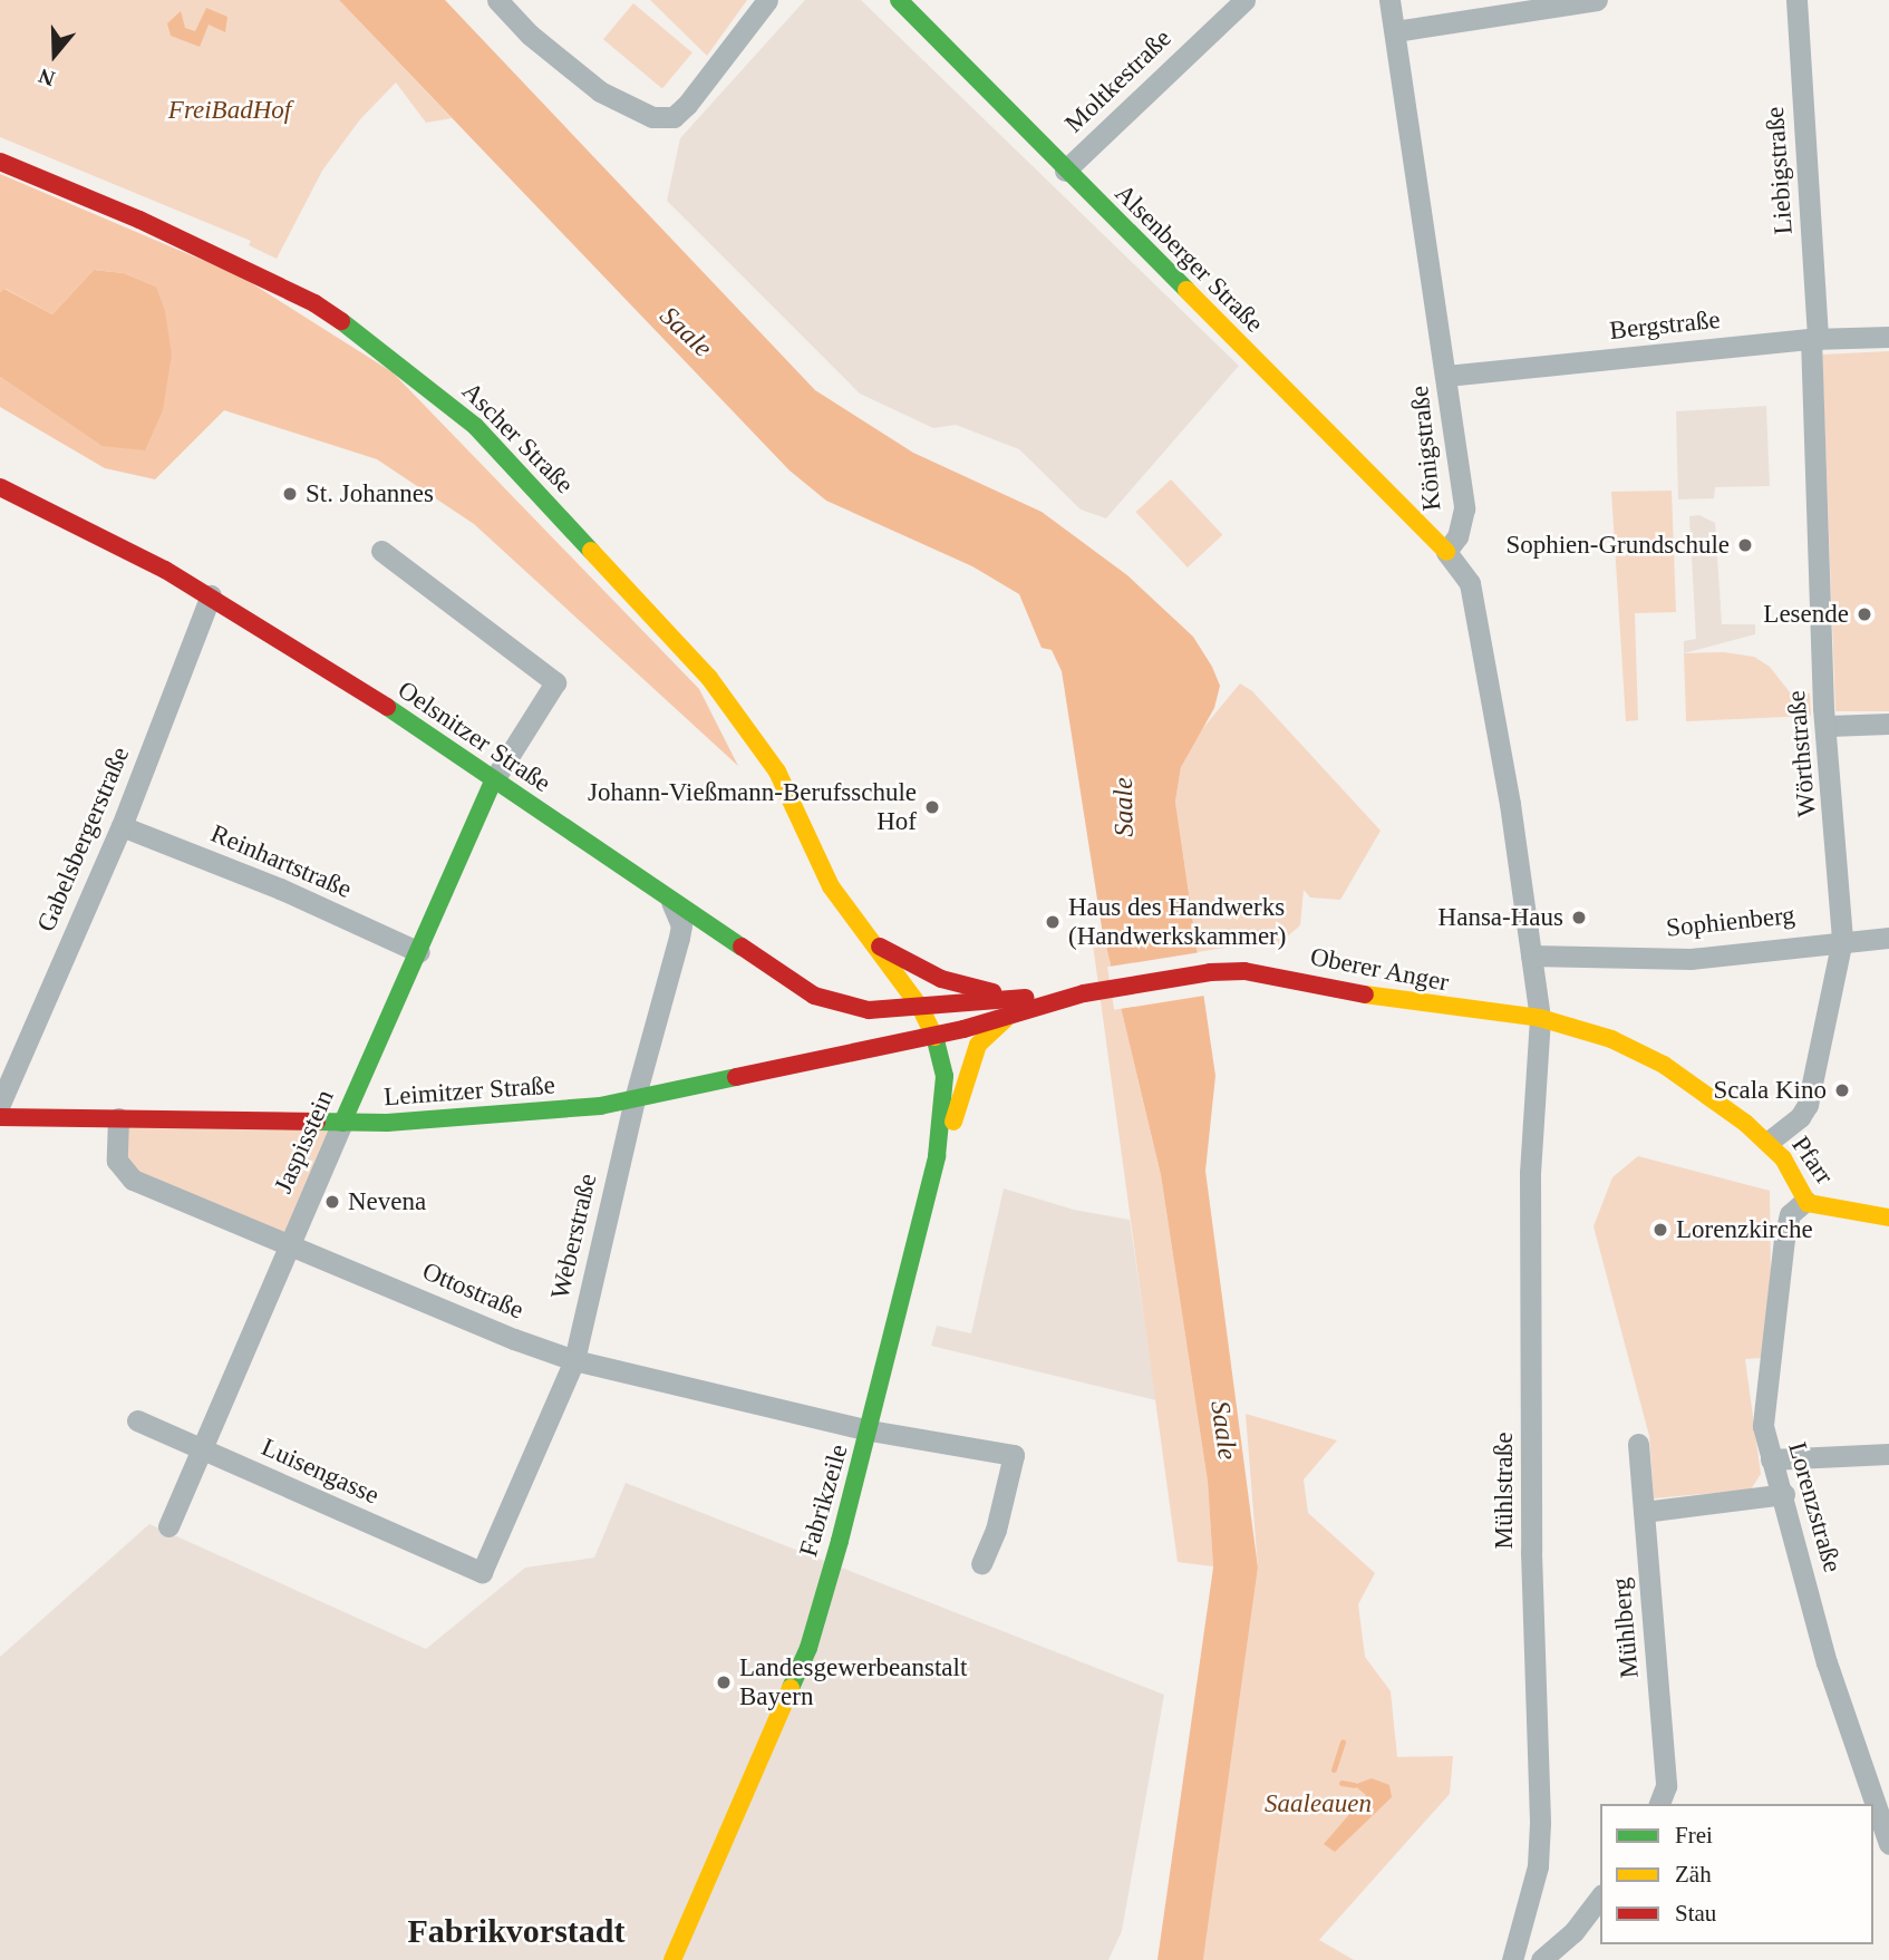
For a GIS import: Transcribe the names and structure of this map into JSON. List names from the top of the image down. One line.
{"streets":{"street":["Moltkestraße","Liebigstraße","Alsenberger Straße","Bergstraße","Ascher Straße","Königstraße","Oelsnitzer Straße","Wörthstraße","Gabelsbergerstraße","Reinhartstraße","Sophienberg","Oberer Anger","Leimitzer Straße","Jaspisstein","Pfarr","Weberstraße","Ottostraße","Luisengasse","Mühlstraße","Fabrikzeile","Lorenzstraße","Mühlberg"]},"crossings":[["Moltkestraße","Alsenberger Straße"],["Liebigstraße","Bergstraße"],["Liebigstraße","Wörthstraße"],["Alsenberger Straße","Königstraße"],["Bergstraße","Königstraße"],["Bergstraße","Wörthstraße"],["Ascher Straße","Oelsnitzer Straße"],["Ascher Straße","Leimitzer Straße"],["Ascher Straße","Fabrikzeile"],["Oelsnitzer Straße","Gabelsbergerstraße"],["Oelsnitzer Straße","Jaspisstein"],["Oelsnitzer Straße","Weberstraße"],["Wörthstraße","Sophienberg"],["Wörthstraße","Pfarr"],["Gabelsbergerstraße","Reinhartstraße"],["Reinhartstraße","Jaspisstein"],["Oberer Anger","Leimitzer Straße"],["Oberer Anger","Pfarr"],["Oberer Anger","Mühlstraße"],["Leimitzer Straße","Jaspisstein"],["Leimitzer Straße","Weberstraße"],["Leimitzer Straße","Ottostraße"],["Leimitzer Straße","Fabrikzeile"],["Jaspisstein","Ottostraße"],["Jaspisstein","Luisengasse"],["Pfarr","Mühlstraße"],["Pfarr","Lorenzstraße"],["Weberstraße","Ottostraße"],["Weberstraße","Luisengasse"],["Ottostraße","Fabrikzeile"]],"districts":["Fabrikvorstadt"],"water":["Saale"],"parks":["FreiBadHof","Saaleauen"],"places":["St. Johannes","Sophien-Grundschule","Lesende","Johann-Vießmann-Berufsschule Hof","Hansa-Haus","Haus des Handwerks (Handwerkskammer)","Scala Kino","Nevena","Lorenzkirche","Landesgewerbeanstalt Bayern"],"legend":["Frei","Zäh","Stau"],"north":"bottom"}
